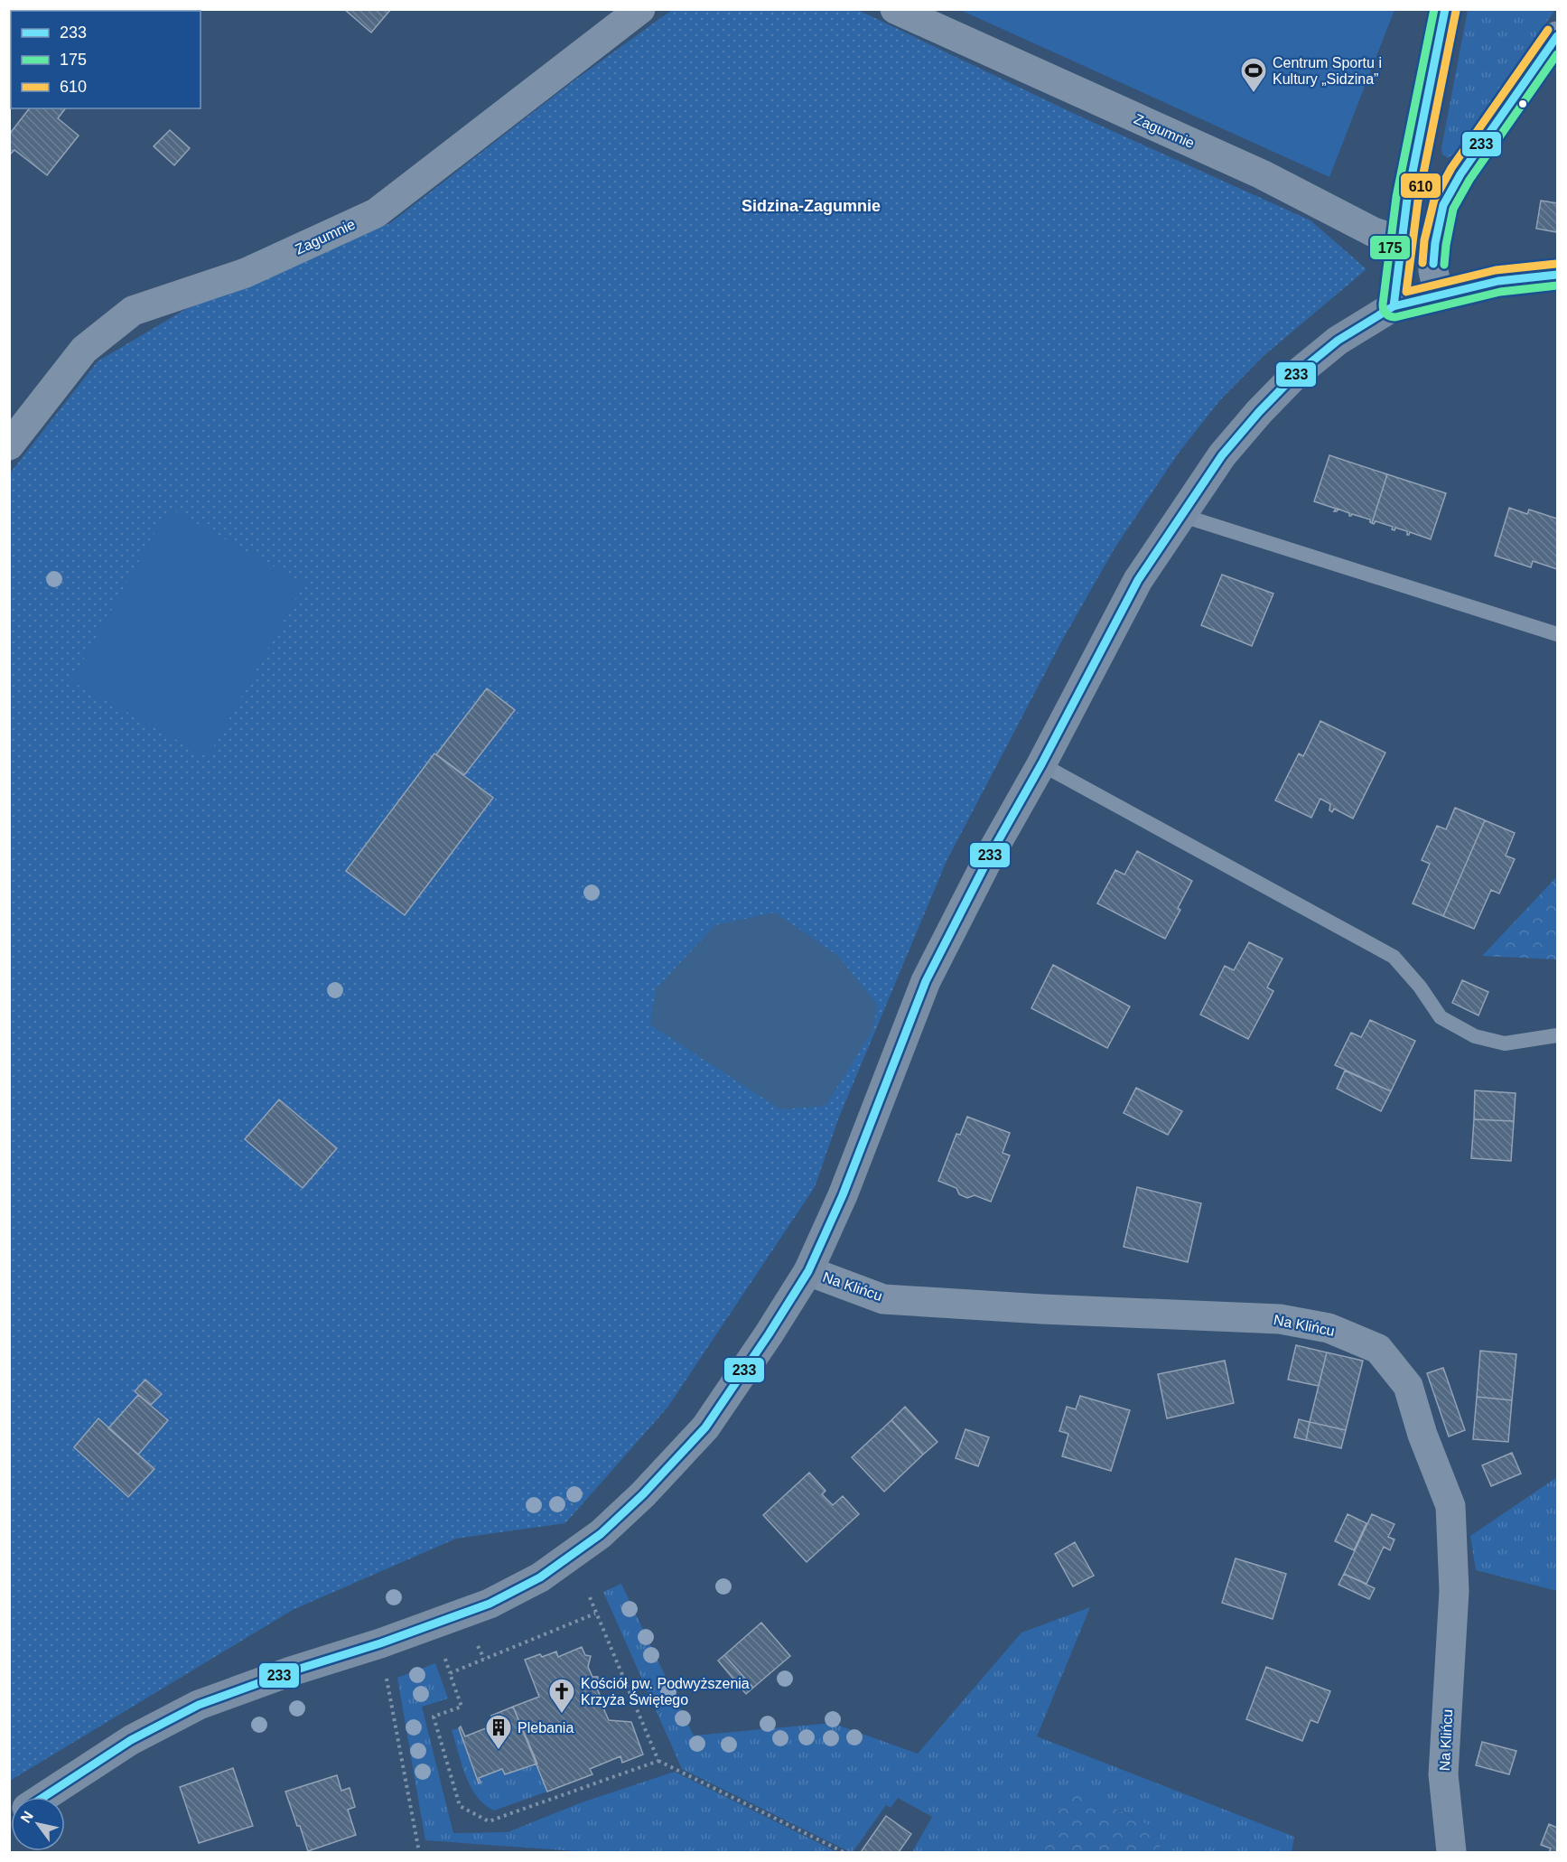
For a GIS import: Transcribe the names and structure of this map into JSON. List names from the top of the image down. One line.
{"streets":{"street":["Zagumnie","Na Klińcu"]},"districts":["Sidzina-Zagumnie"],"places":{"sports":["Centrum Sportu i Kultury „Sidzina”"],"church":["Kościół pw. Podwyższenia Krzyża Świętego"],"building":["Plebania"]},"lines":["transit line 233","transit line 175","transit line 610"],"legend":["233","175","610"],"north":"top left"}
